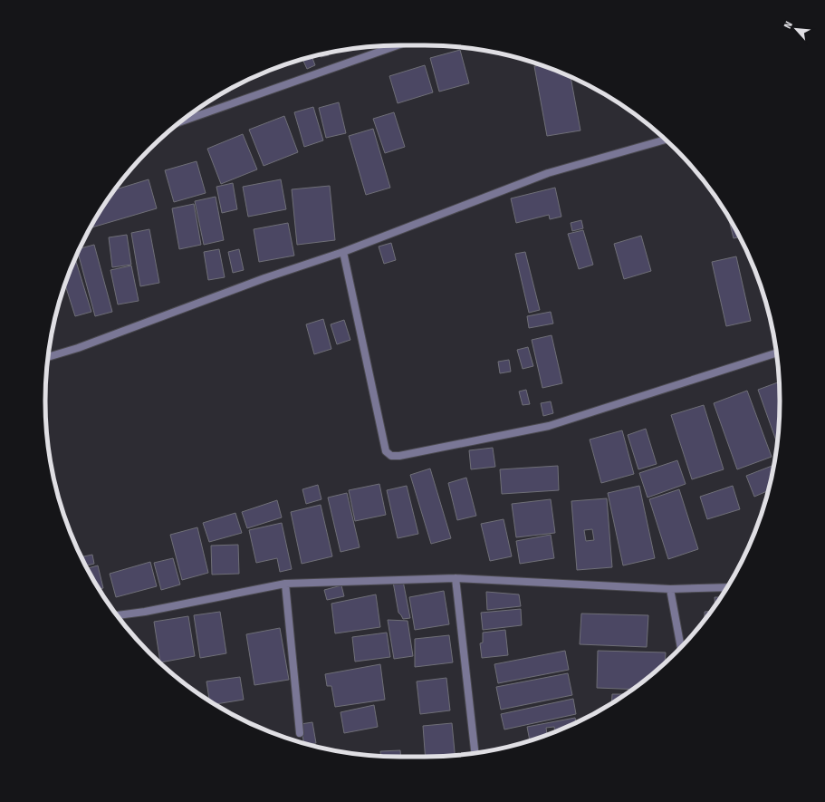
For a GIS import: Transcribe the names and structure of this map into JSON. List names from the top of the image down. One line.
{"north":"top left"}
